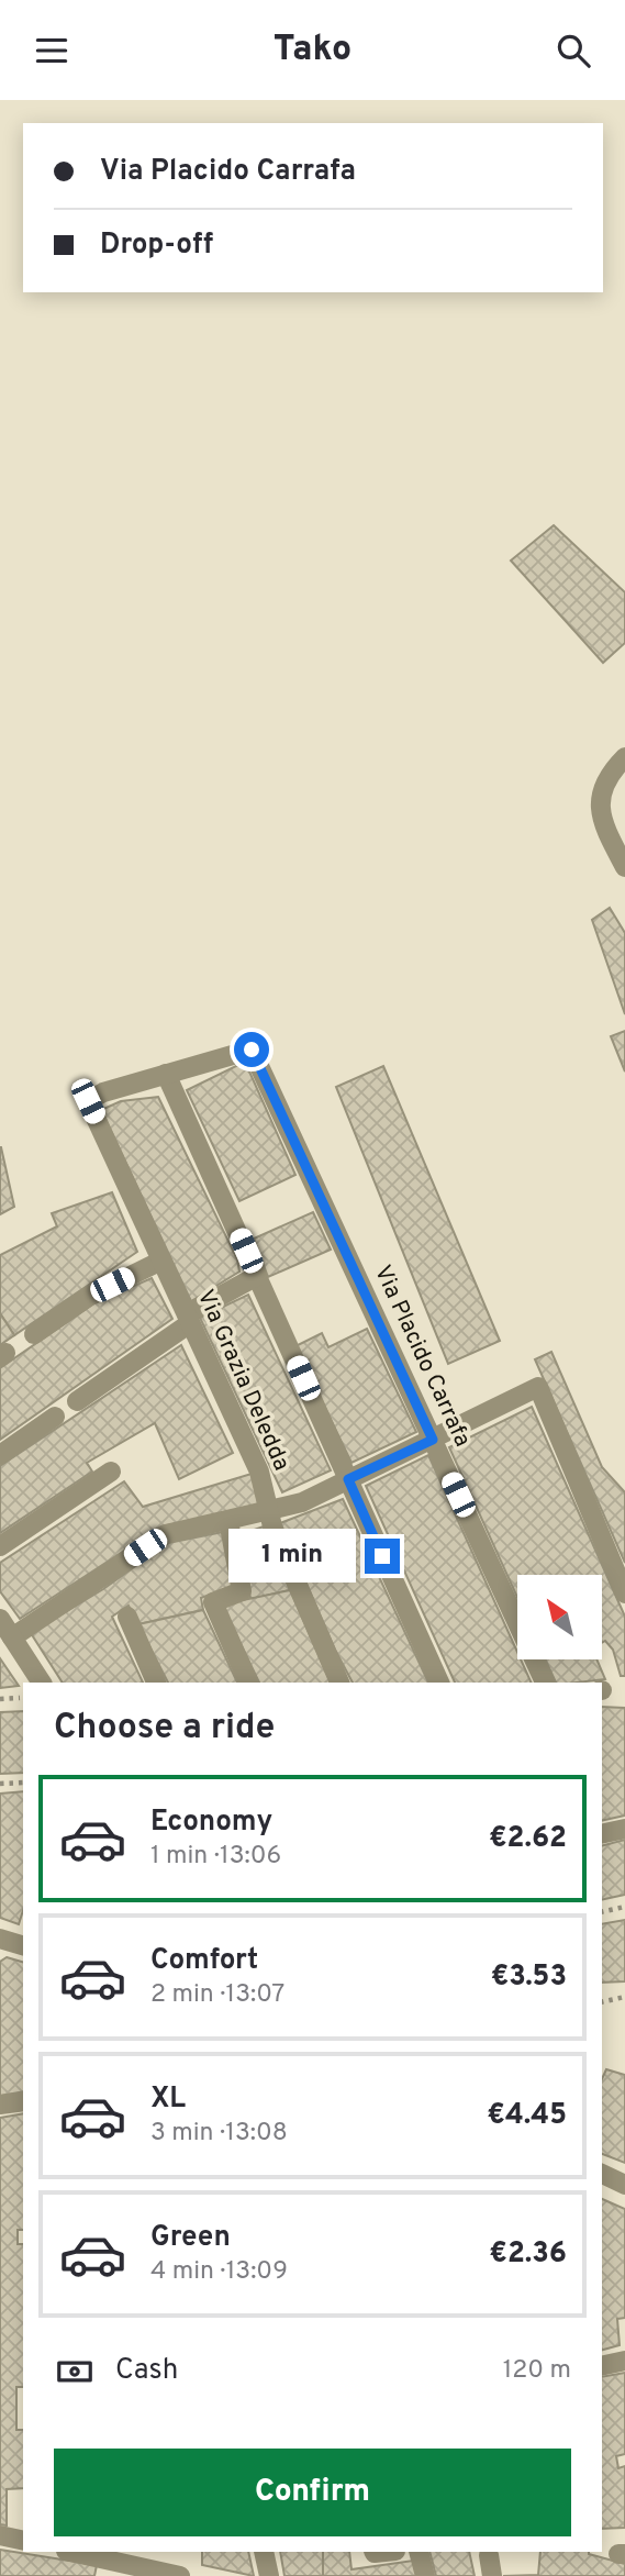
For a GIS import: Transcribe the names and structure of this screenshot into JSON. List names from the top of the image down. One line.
{"streets":{"street":["Via Placido Carrafa","Via Grazia Deledda"]},"crossings":[["Via Placido Carrafa","Via Grazia Deledda"]],"north":"top left","page":{"header":"Tako","banner":["Via Placido Carrafa","Drop-off"],"bubble":"1 min","heading":"Choose a ride","list":[{"name":"Economy","note":"1 min · 13:06","value":"€2.62"},{"name":"Comfort","note":"2 min · 13:07","value":"€3.53"},{"name":"XL","note":"3 min · 13:08","value":"€4.45"},{"name":"Green","note":"4 min · 13:09","value":"€2.36"}],"pay":["Cash","120 m"],"buttons":"Confirm"}}
